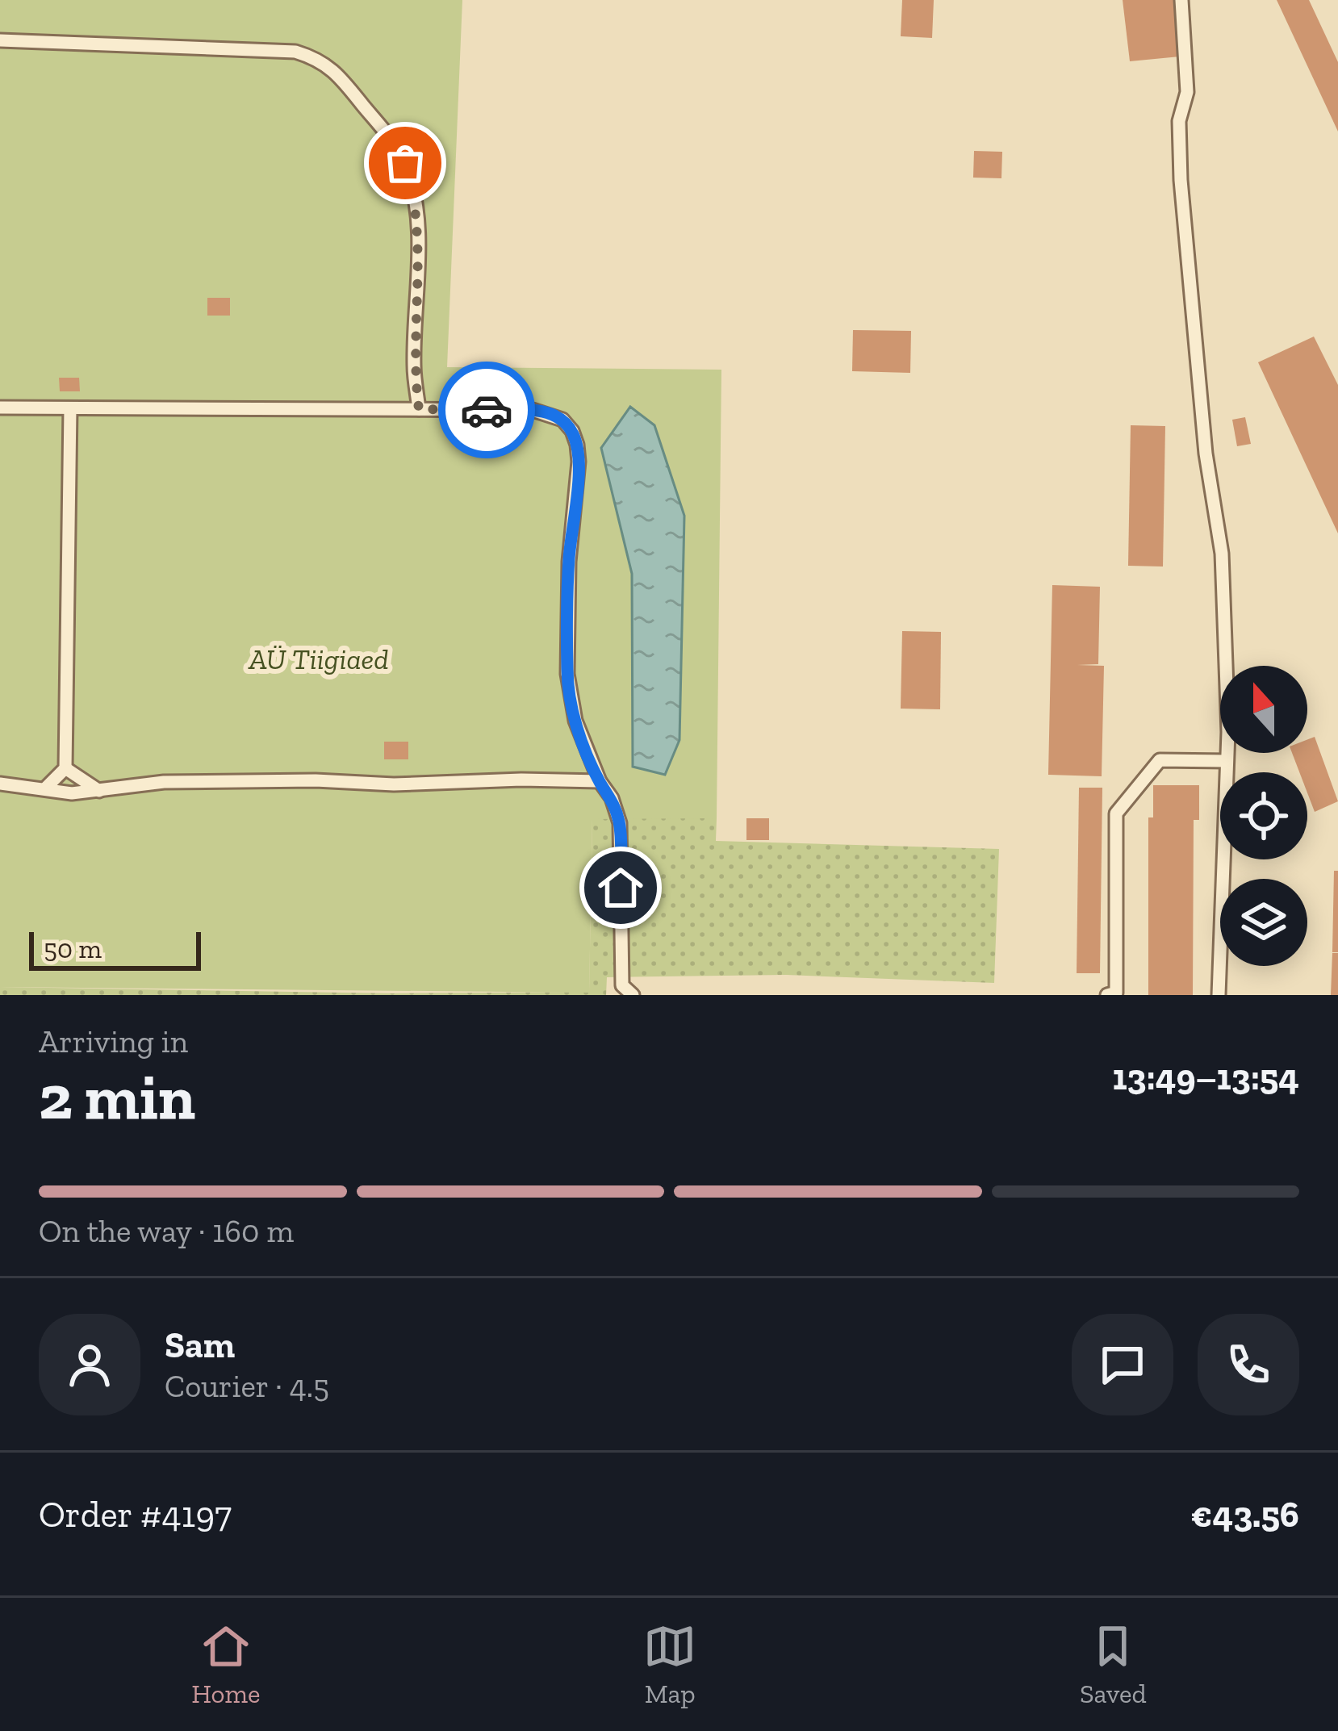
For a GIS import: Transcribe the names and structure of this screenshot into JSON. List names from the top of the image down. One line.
{"parks":["AÜ Tiigiaed"],"scale_bar":"50 m","north":"top","page":{"scale":"50 m","heading":["2 min","Arriving in","13:49–13:54"],"panel":["Sam","Courier · 4.5","Order #4197","€43.56"],"bar":"On the way · 160 m","tabs":["Home","Map","Saved"]}}
